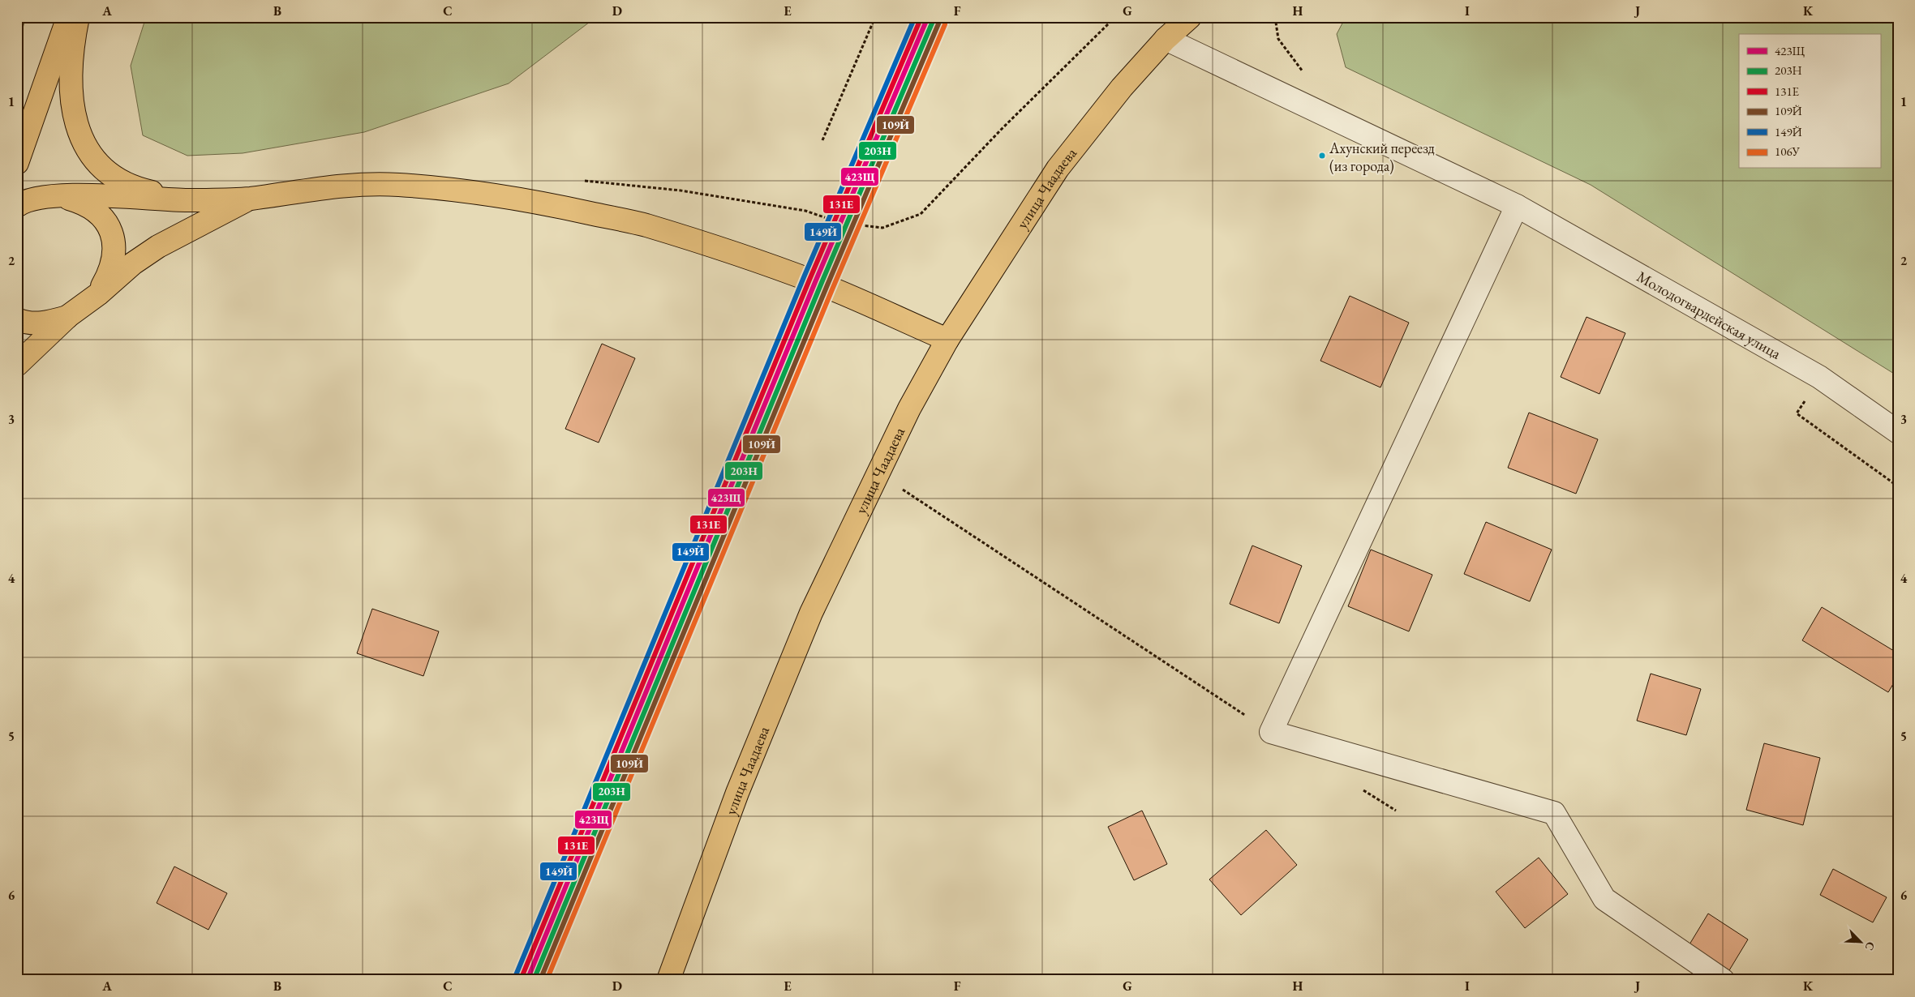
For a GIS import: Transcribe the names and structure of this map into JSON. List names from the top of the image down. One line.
{"streets":{"main road":["улица Чаадаева"],"street":["Молодогвардейская улица"]},"crossings":[["улица Чаадаева","Молодогвардейская улица"]],"places":["Ахунский переезд (из города)"],"lines":["transit line 423Щ","transit line 131Е","transit line 149Й","transit line 203Н","transit line 109Й","transit line 106У"],"legend":["423Щ","203Н","131Е","109Й","149Й","106У"],"north":"bottom right","grid":{"columns":["A","B","C","D","E","F","G","H","I","J","K"],"rows":["1","2","3","4","5","6"]}}
